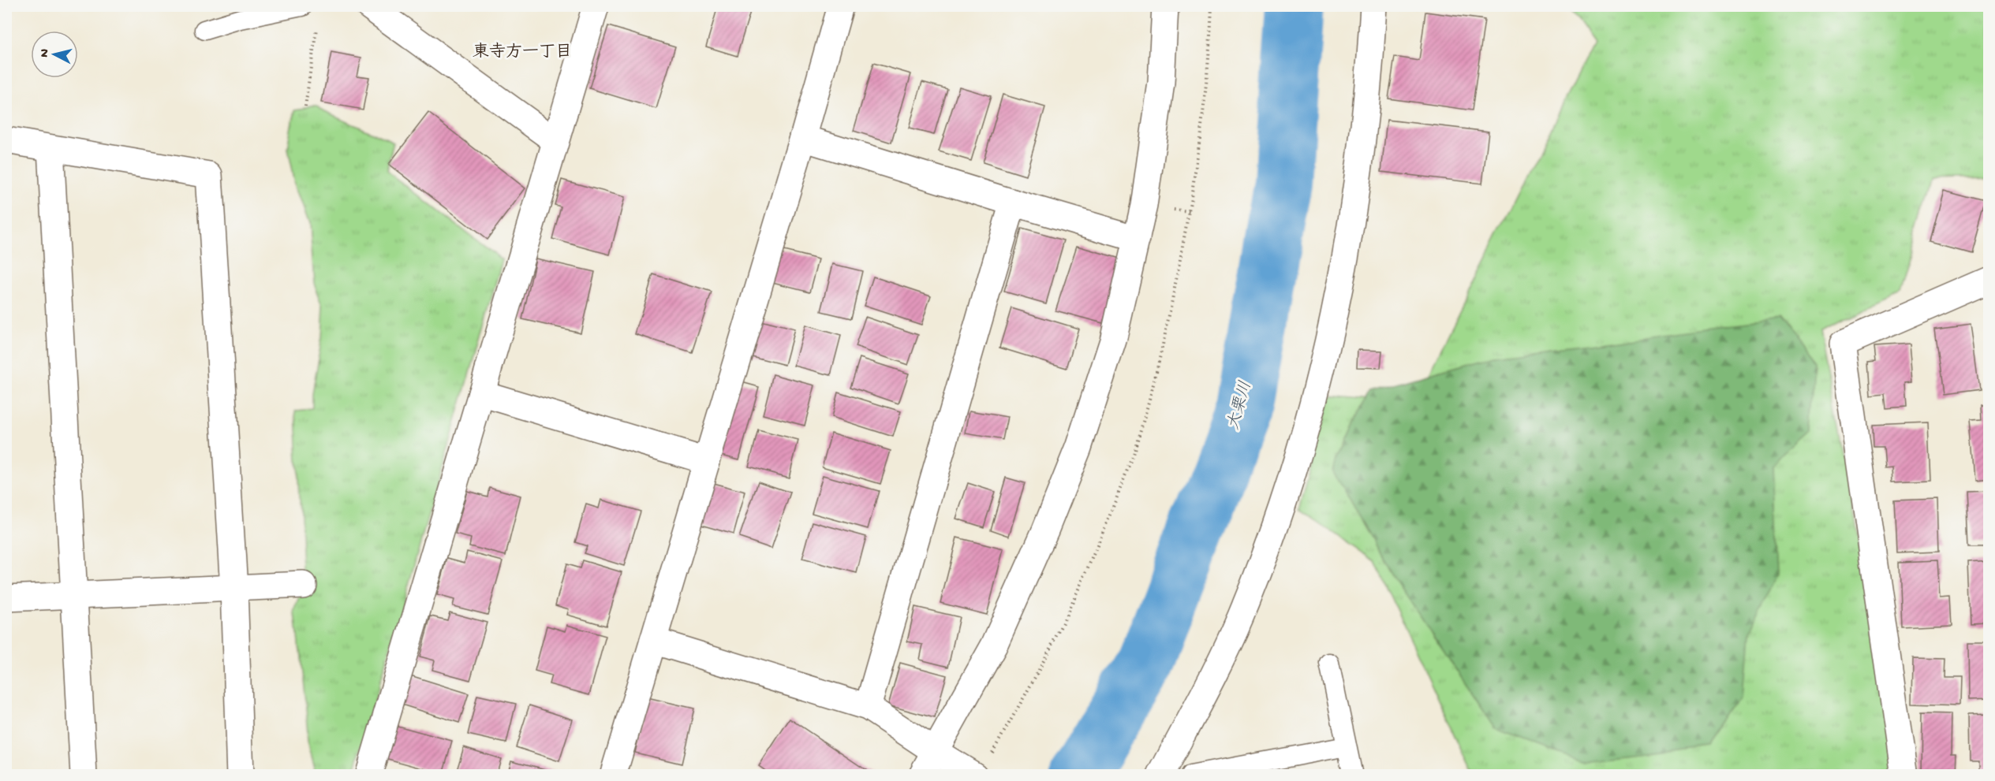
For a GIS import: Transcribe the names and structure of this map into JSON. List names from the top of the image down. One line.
{"districts":["東寺方一丁目"],"water":["大栗川"],"north":"left"}
